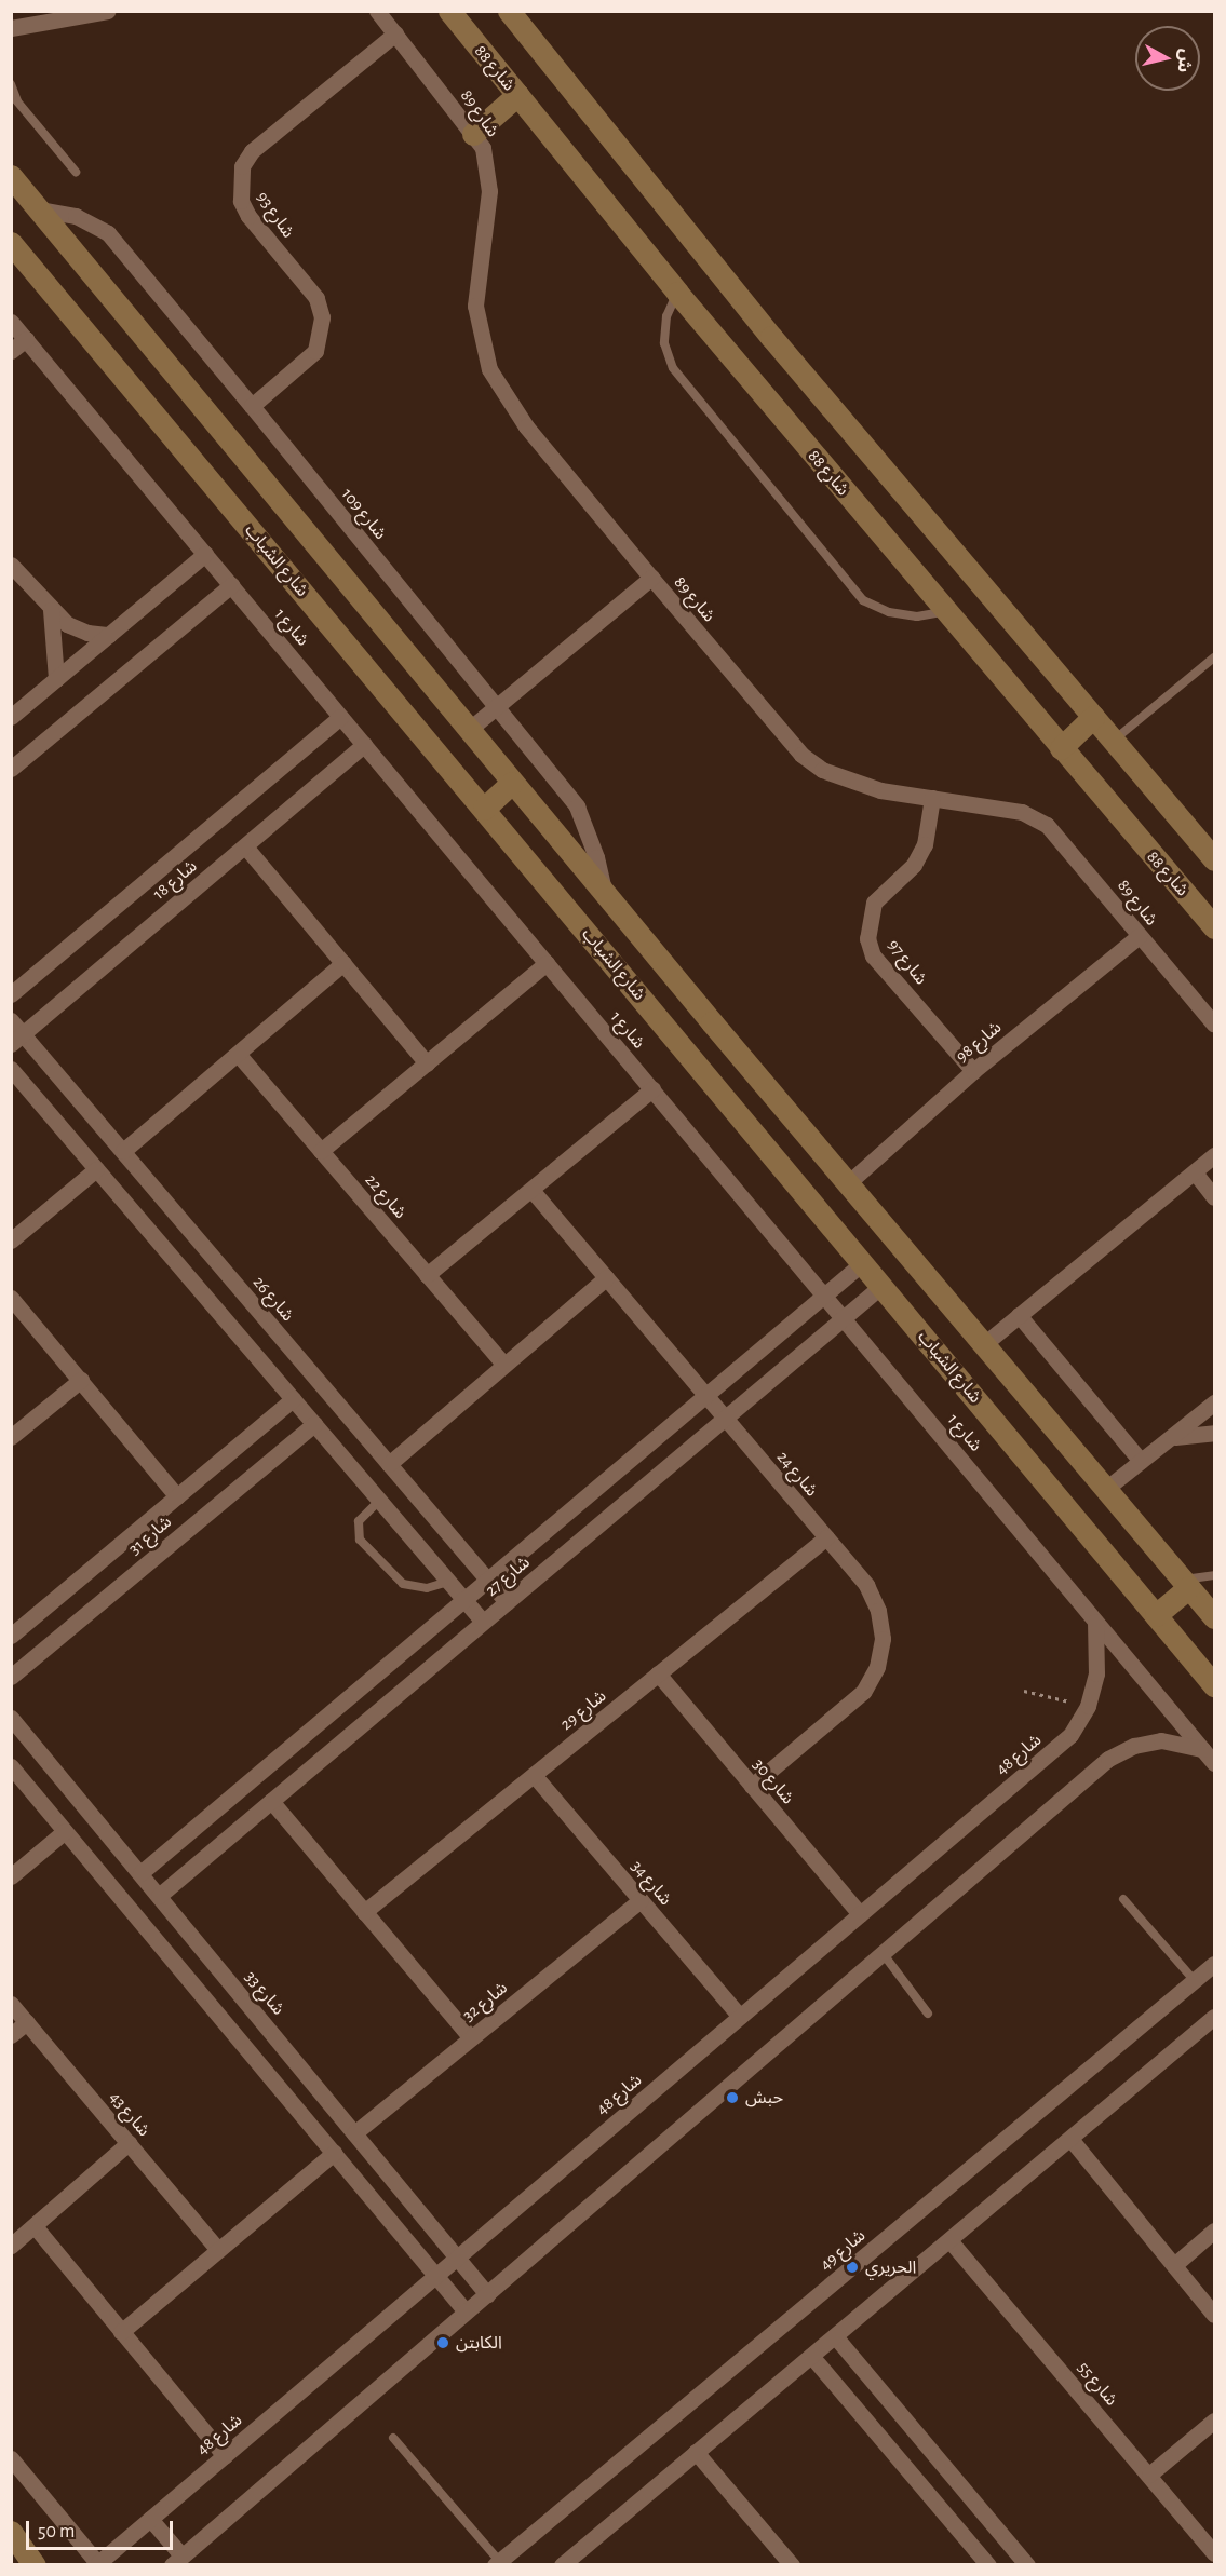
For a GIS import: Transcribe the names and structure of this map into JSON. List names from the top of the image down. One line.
{"streets":{"street":["شارع 88","شارع 89","شارع 93","شارع 109","شارع الشباب","شارع 1","شارع 18","شارع 97","شارع 98","شارع 22","شارع 26","شارع 24","شارع 31","شارع 27","شارع 29","شارع 48","شارع 30","شارع 34","شارع 33","شارع 32","شارع 43","شارع 49","شارع 55"]},"crossings":[["شارع 89","شارع 93"],["شارع 89","شارع 97"],["شارع 89","شارع 98"],["شارع 93","شارع 109"],["شارع الشباب","شارع 27"],["شارع 1","شارع 18"],["شارع 1","شارع 27"],["شارع 1","شارع 48"],["شارع 18","شارع 26"],["شارع 97","شارع 98"],["شارع 26","شارع 27"],["شارع 24","شارع 27"],["شارع 24","شارع 29"],["شارع 24","شارع 30"],["شارع 27","شارع 33"],["شارع 29","شارع 30"],["شارع 29","شارع 34"],["شارع 48","شارع 30"],["شارع 48","شارع 34"],["شارع 48","شارع 33"],["شارع 34","شارع 32"],["شارع 33","شارع 32"]],"places":["حبش","الحريري","الكابتن"],"scale_bar":"50 m","north":"right"}
